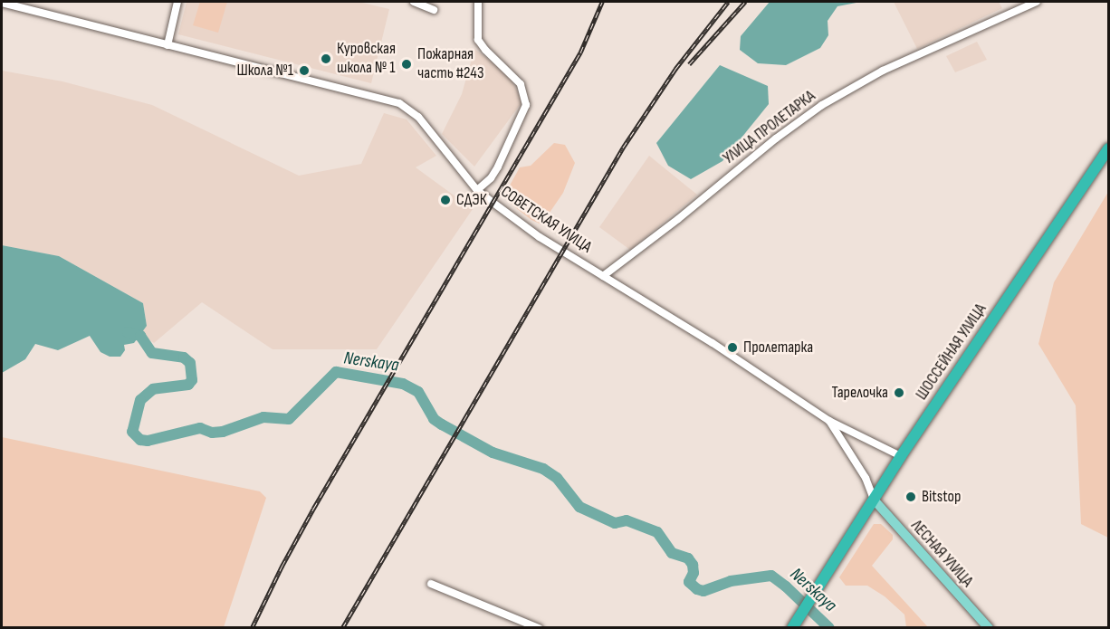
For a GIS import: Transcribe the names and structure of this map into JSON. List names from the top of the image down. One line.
{"streets":{"highway":["ШОССЕЙНАЯ УЛИЦА"],"main road":["ЛЕСНАЯ УЛИЦА"],"street":["УЛИЦА ПРОЛЕТАРКА","СОВЕТСКАЯ УЛИЦА"]},"crossings":[["УЛИЦА ПРОЛЕТАРКА","СОВЕТСКАЯ УЛИЦА"],["СОВЕТСКАЯ УЛИЦА","ШОССЕЙНАЯ УЛИЦА"],["СОВЕТСКАЯ УЛИЦА","ЛЕСНАЯ УЛИЦА"],["ШОССЕЙНАЯ УЛИЦА","ЛЕСНАЯ УЛИЦА"]],"water":["Nerskaya"],"places":["Куровская школа № 1","Пожарная часть #243","Школа №1","СДЭК","Пролетарка","Тарелочка","Bitstop"]}
